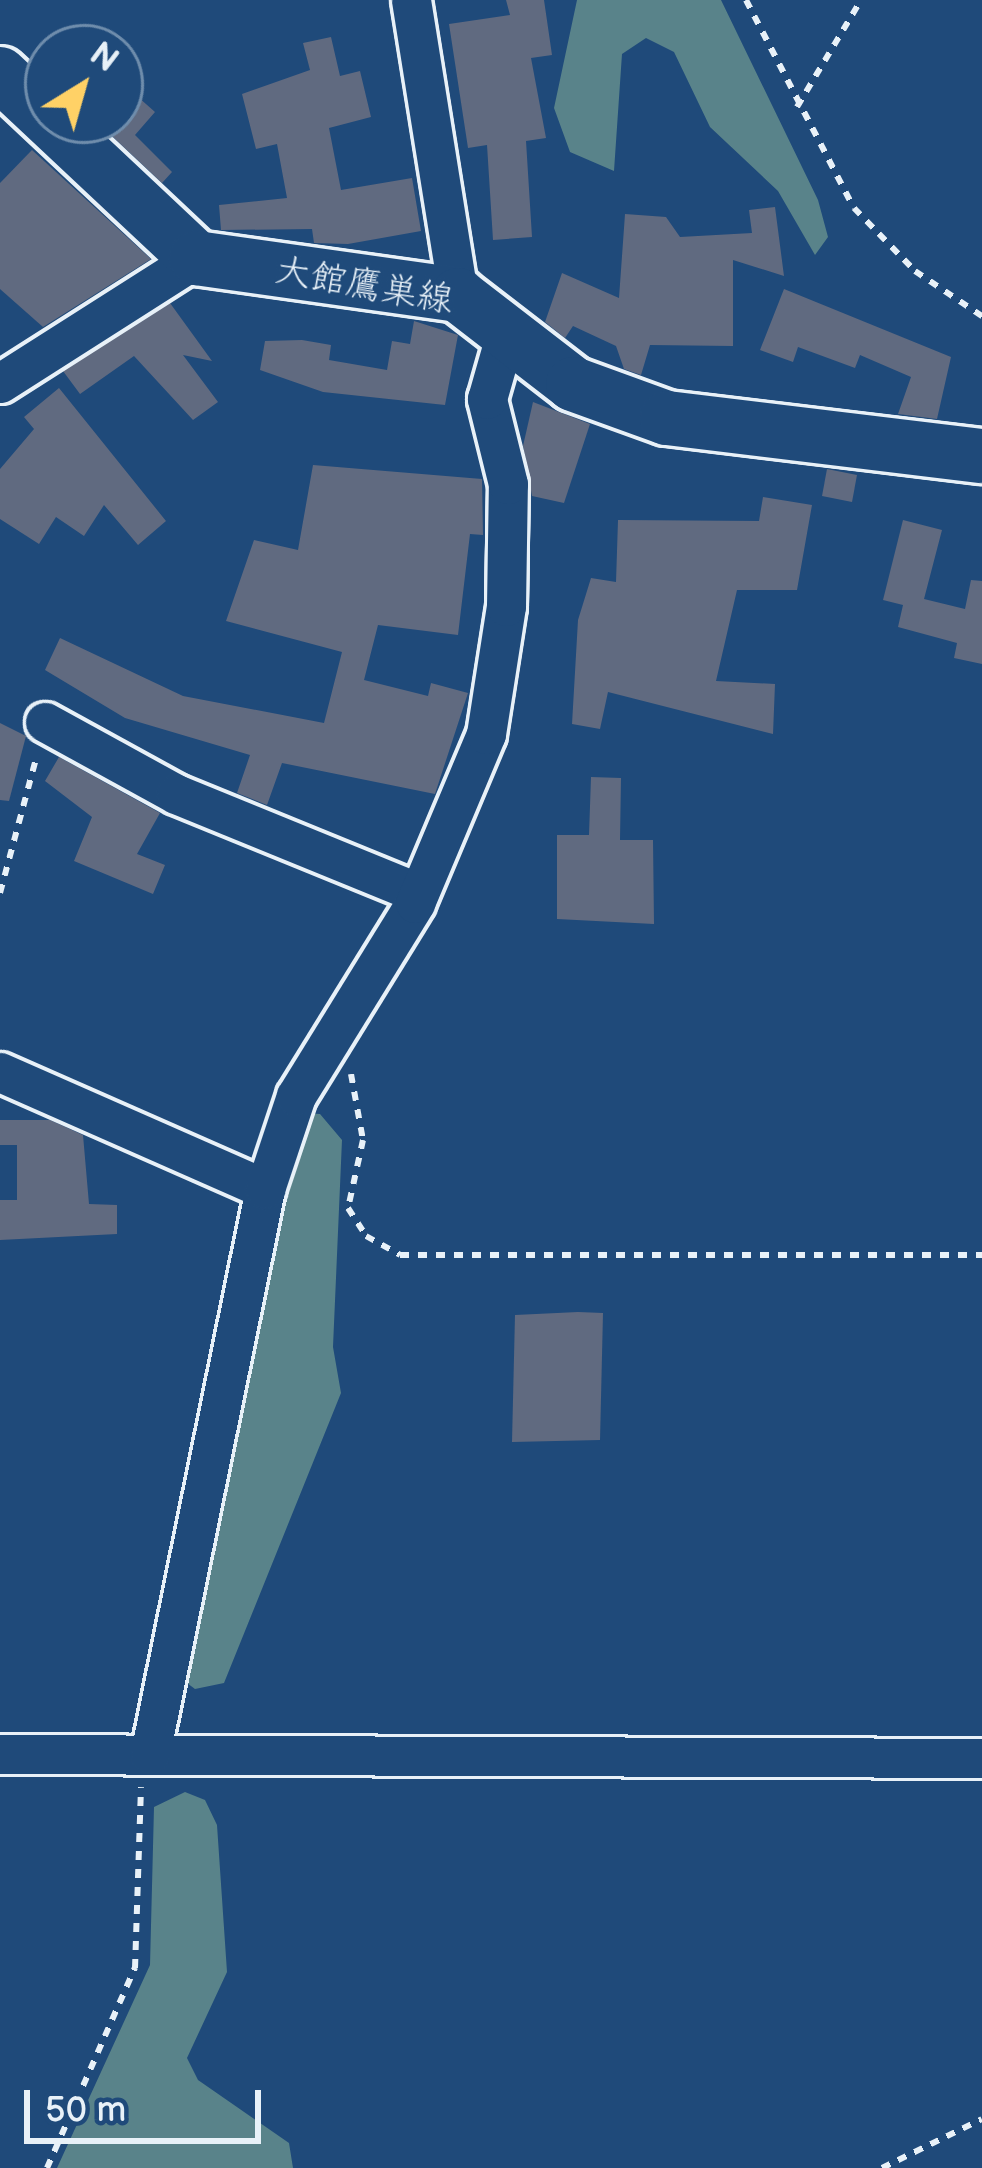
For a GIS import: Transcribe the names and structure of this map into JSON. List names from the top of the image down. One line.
{"streets":{"main road":["大館鷹巣線"]},"scale_bar":"50 m","north":"top right"}
